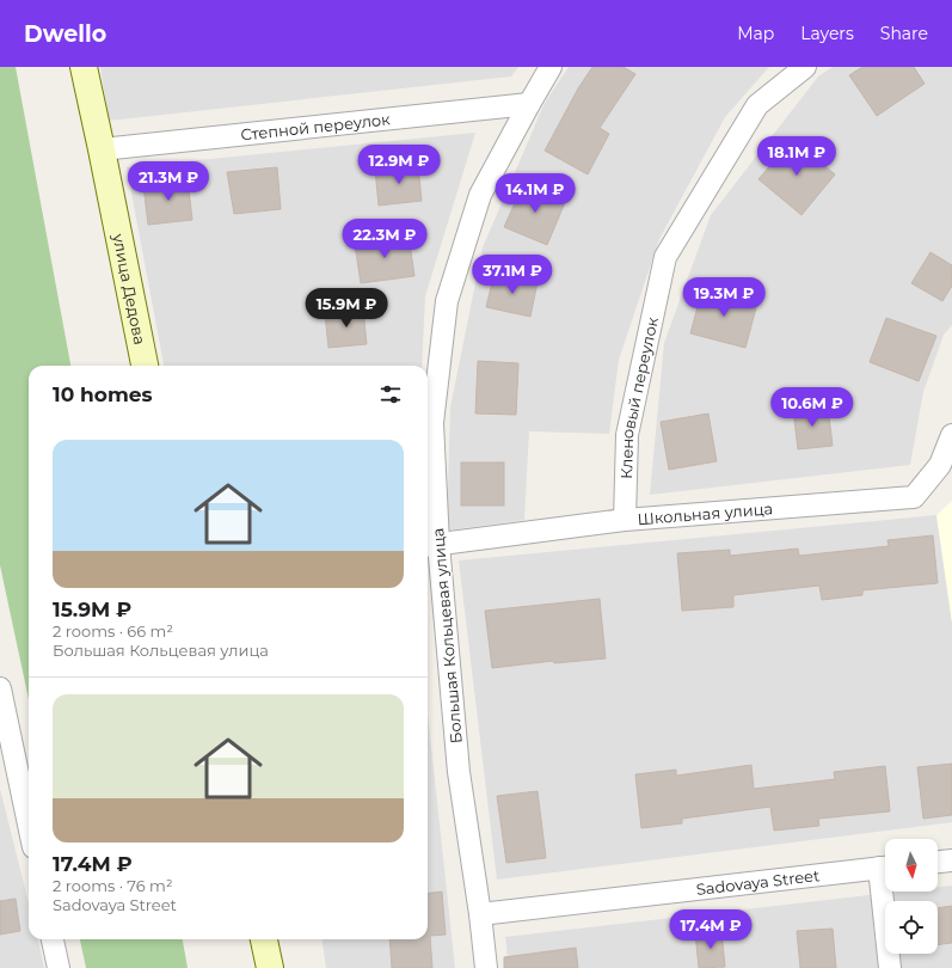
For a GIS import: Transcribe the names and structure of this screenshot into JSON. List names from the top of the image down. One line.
{"streets":{"street":["Степной переулок","улица Дедова","Кленовый переулок","Школьная улица","Большая Кольцевая улица","Sadovaya Street"]},"crossings":[["Степной переулок","улица Дедова"],["Степной переулок","Большая Кольцевая улица"],["Кленовый переулок","Школьная улица"],["Школьная улица","Большая Кольцевая улица"],["Большая Кольцевая улица","Sadovaya Street"]],"north":"bottom","page":{"header":"Dwello","nav":["Map","Layers","Share"],"price":["18.1M ₽","12.9M ₽","21.3M ₽","14.1M ₽","22.3M ₽","37.1M ₽","19.3M ₽","15.9M ₽","10.6M ₽","17.4M ₽"],"heading":"10 homes","list":[{"name":"15.9M ₽","note":"2 rooms · 66 m² · Большая Кольцевая улица"},{"name":"17.4M ₽","note":"2 rooms · 76 m² · Sadovaya Street"}]}}
